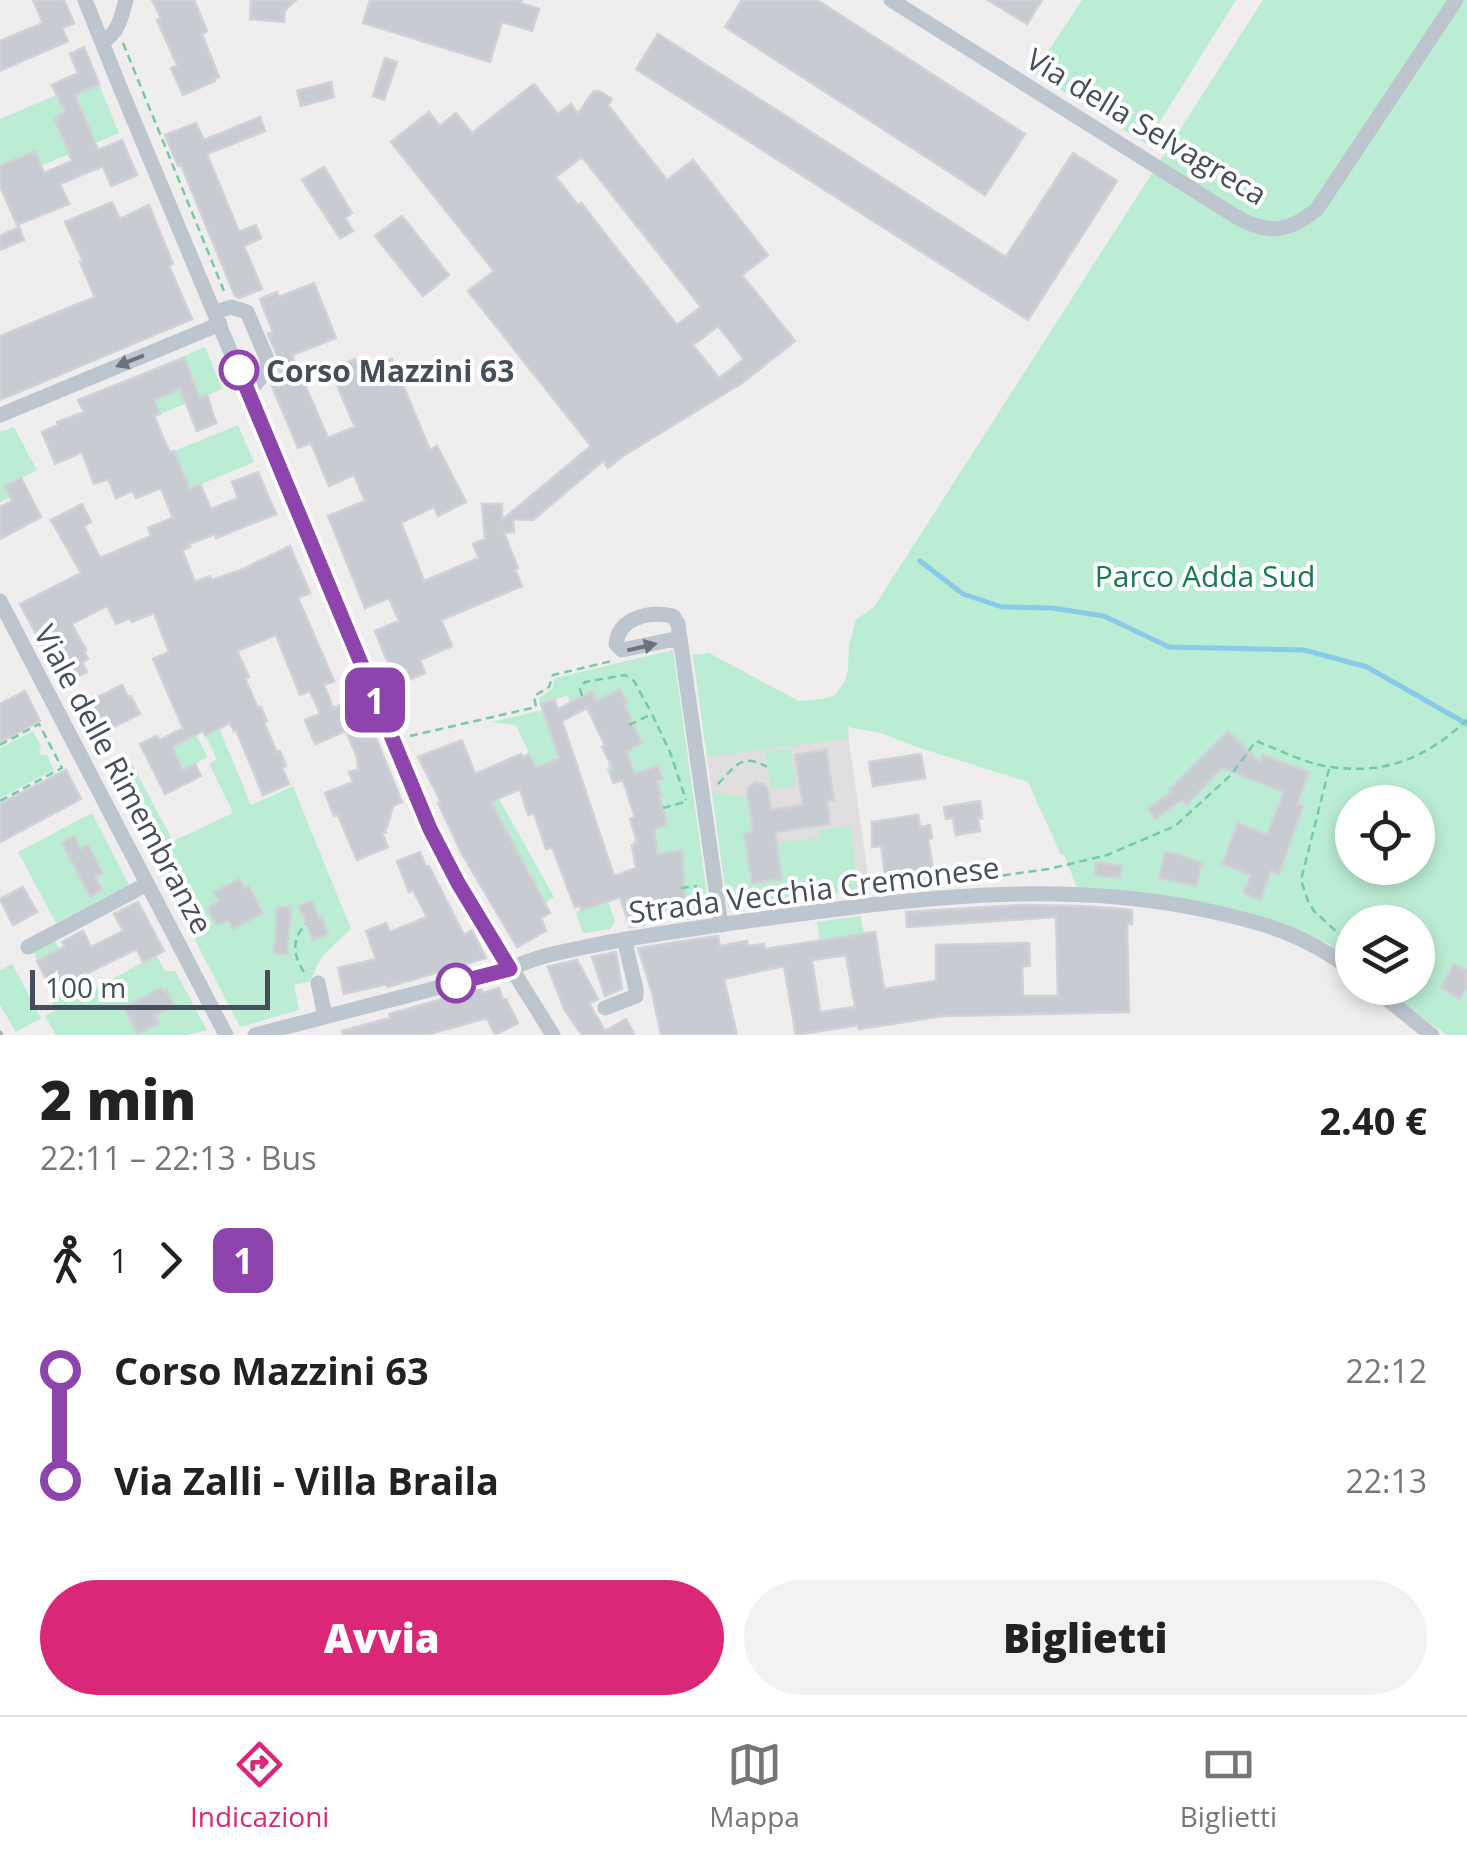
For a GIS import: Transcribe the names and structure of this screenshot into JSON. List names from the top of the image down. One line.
{"streets":{"street":["Via della Selvagreca","Viale delle Rimembranze","Strada Vecchia Cremonese"]},"parks":["Parco Adda Sud"],"places":["Corso Mazzini 63"],"lines":["bus line 1"],"scale_bar":"100 m","page":{"on_map":"1","scale":"100 m","heading":["2 min","22:11 – 22:13 · Bus","2.40 €"],"legs":["1","1"],"list":[{"name":"Corso Mazzini 63","value":"22:12"},{"name":"Via Zalli - Villa Braila","value":"22:13"}],"buttons":["Avvia","Biglietti"],"tabs":["Indicazioni","Mappa","Biglietti"]}}
